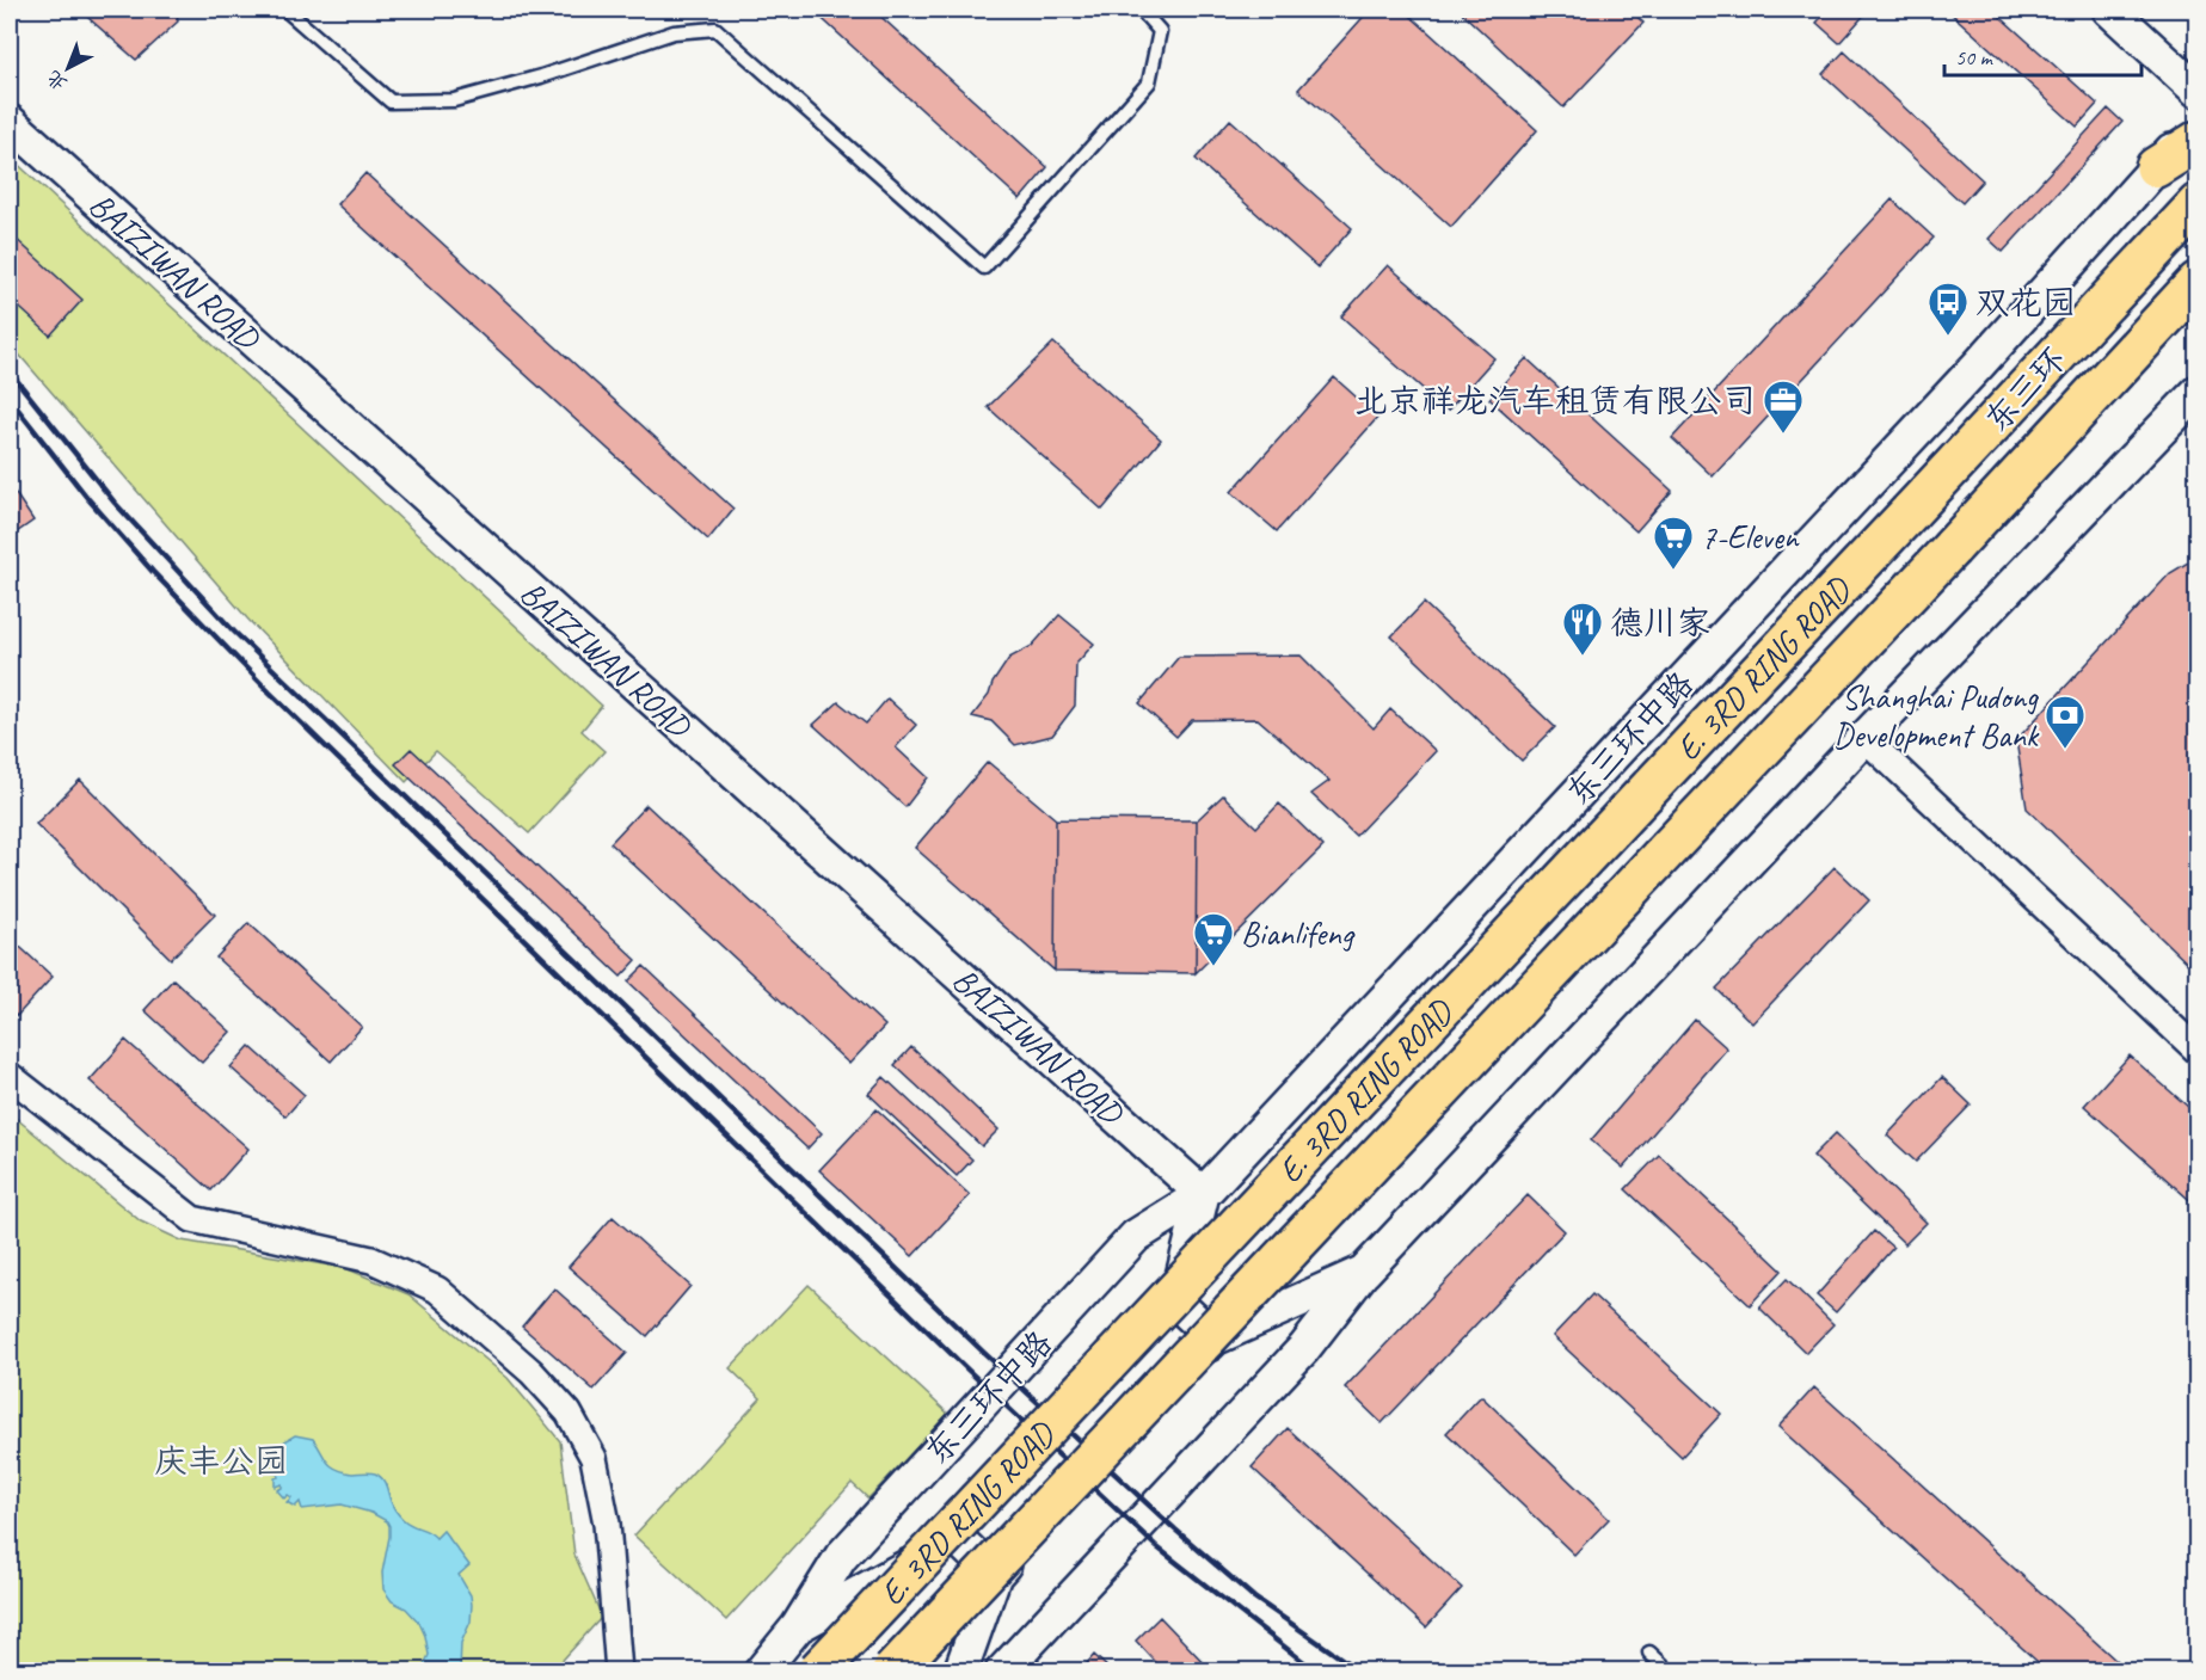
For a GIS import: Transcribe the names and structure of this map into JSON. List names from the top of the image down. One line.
{"streets":{"highway":["东三环","E. 3RD RING ROAD"],"street":["BAIZIWAN ROAD","东三环中路"]},"crossings":[["BAIZIWAN ROAD","东三环中路"],["东三环","E. 3RD RING ROAD"]],"parks":["庆丰公园"],"places":{"bus stop":["双花园"],"office":["北京祥龙汽车租赁有限公司"],"supermarket":["7-Eleven","Bianlifeng"],"restaurant":["德川家"],"bank":["Shanghai Pudong Development Bank"]},"scale_bar":"50 m","north":"bottom left"}
